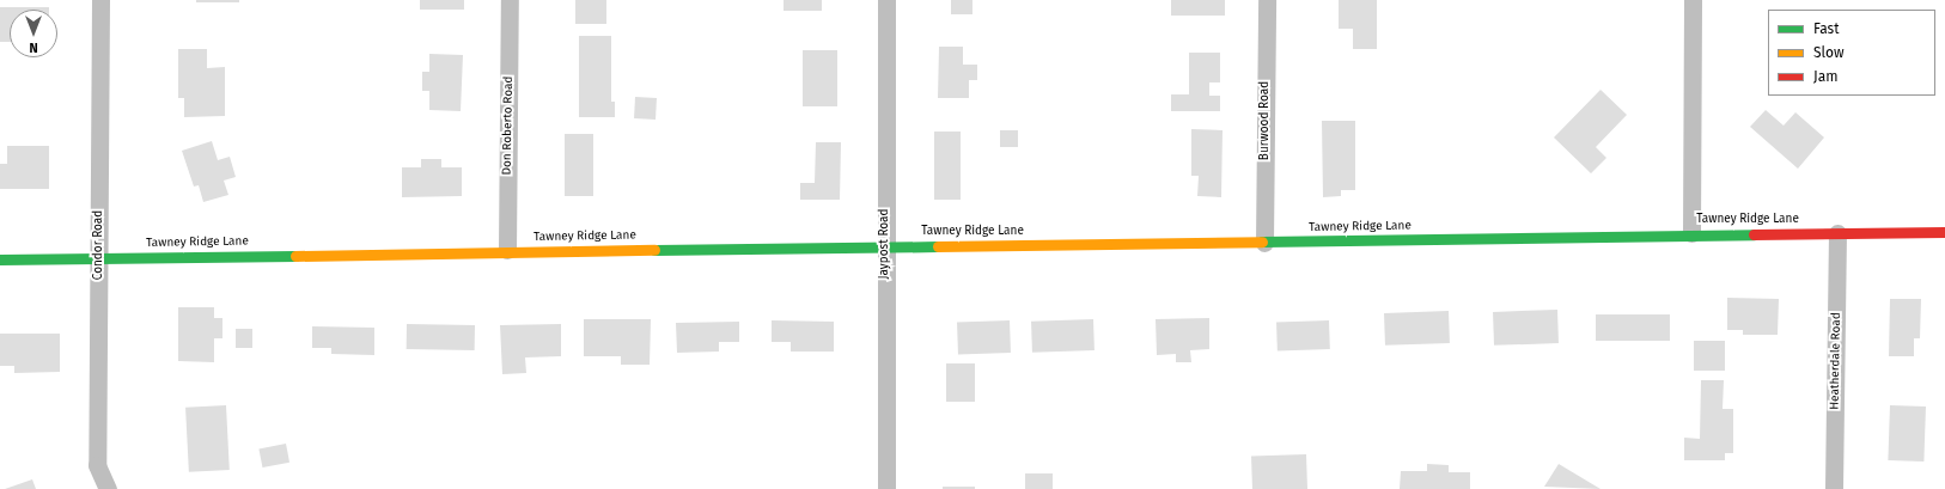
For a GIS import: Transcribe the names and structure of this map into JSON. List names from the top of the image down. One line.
{"streets":{"street":["Burwood Road","Don Roberto Road","Tawney Ridge Lane","Jaypost Road","Condor Road","Heatherdale Road"]},"crossings":[["Burwood Road","Tawney Ridge Lane"],["Don Roberto Road","Tawney Ridge Lane"],["Tawney Ridge Lane","Jaypost Road"],["Tawney Ridge Lane","Condor Road"],["Tawney Ridge Lane","Heatherdale Road"]],"legend":["Fast","Slow","Jam"],"north":"bottom"}
